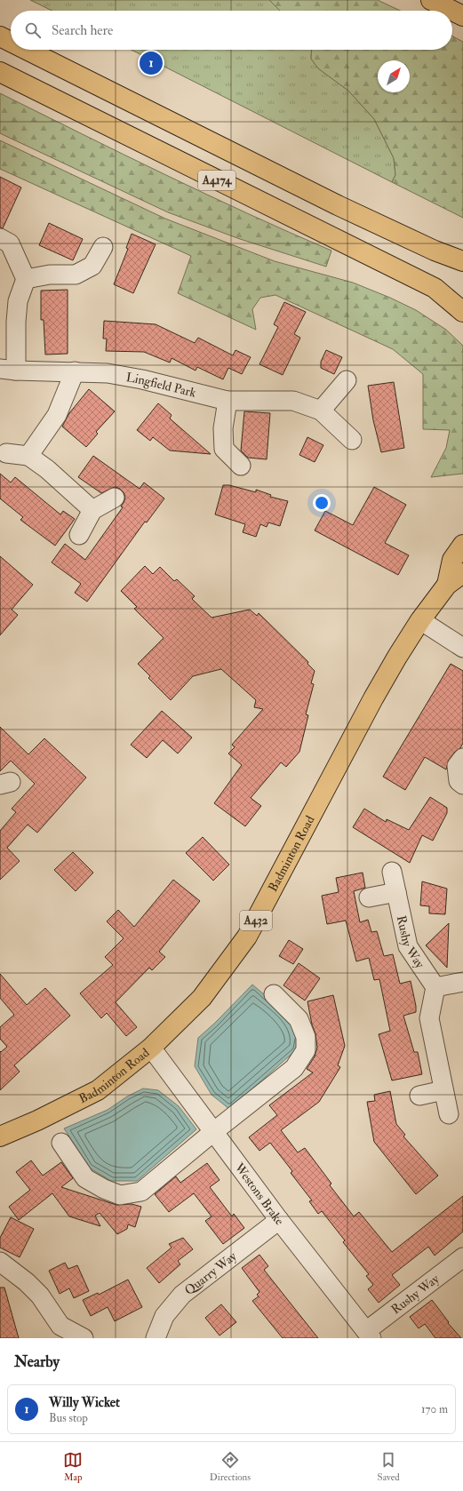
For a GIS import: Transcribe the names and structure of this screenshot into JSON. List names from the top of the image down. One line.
{"streets":{"main road":["A4174","Badminton Road","A432"],"street":["Lingfield Park","Rushy Way","Westons Brake","Quarry Way"]},"crossings":[["Badminton Road","Westons Brake"],["Rushy Way","Westons Brake"],["Westons Brake","Quarry Way"]],"north":"top right","page":{"search":"Search here","pins":"1","heading":"Nearby","list":[{"mark":"1","name":"Willy Wicket","note":"Bus stop","value":"170 m"}],"nav":["Map","Directions","Saved"]}}
